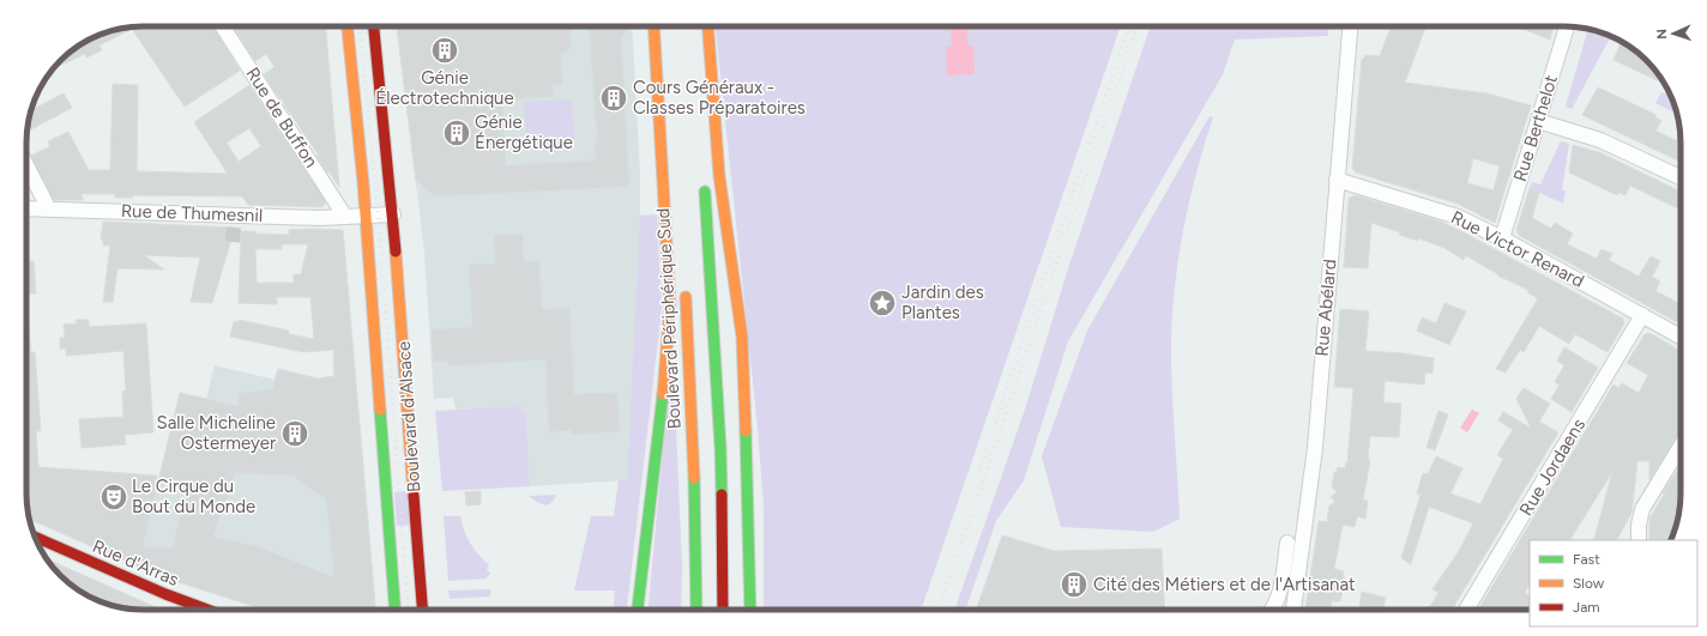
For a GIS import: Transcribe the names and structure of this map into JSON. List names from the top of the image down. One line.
{"streets":{"main road":["Boulevard Périphérique Sud","Boulevard d'Alsace","Rue d'Arras"],"street":["Rue de Buffon","Rue Berthelot","Rue de Thumesnil","Rue Victor Renard","Rue Abélard","Rue Jordaens"]},"crossings":[["Rue de Buffon","Rue de Thumesnil"],["Rue Berthelot","Rue Victor Renard"],["Rue de Thumesnil","Boulevard d'Alsace"],["Rue Victor Renard","Rue Abélard"],["Rue Victor Renard","Rue Jordaens"]],"places":{"building":["Génie Électrotechnique","Cours Généraux - Classes Préparatoires","Génie Énergétique","Salle Micheline Ostermeyer","Cité des Métiers et de l'Artisanat"],"place":["Jardin des Plantes"],"theatre":["Le Cirque du Bout du Monde"]},"legend":["Fast","Slow","Jam"],"north":"left"}
